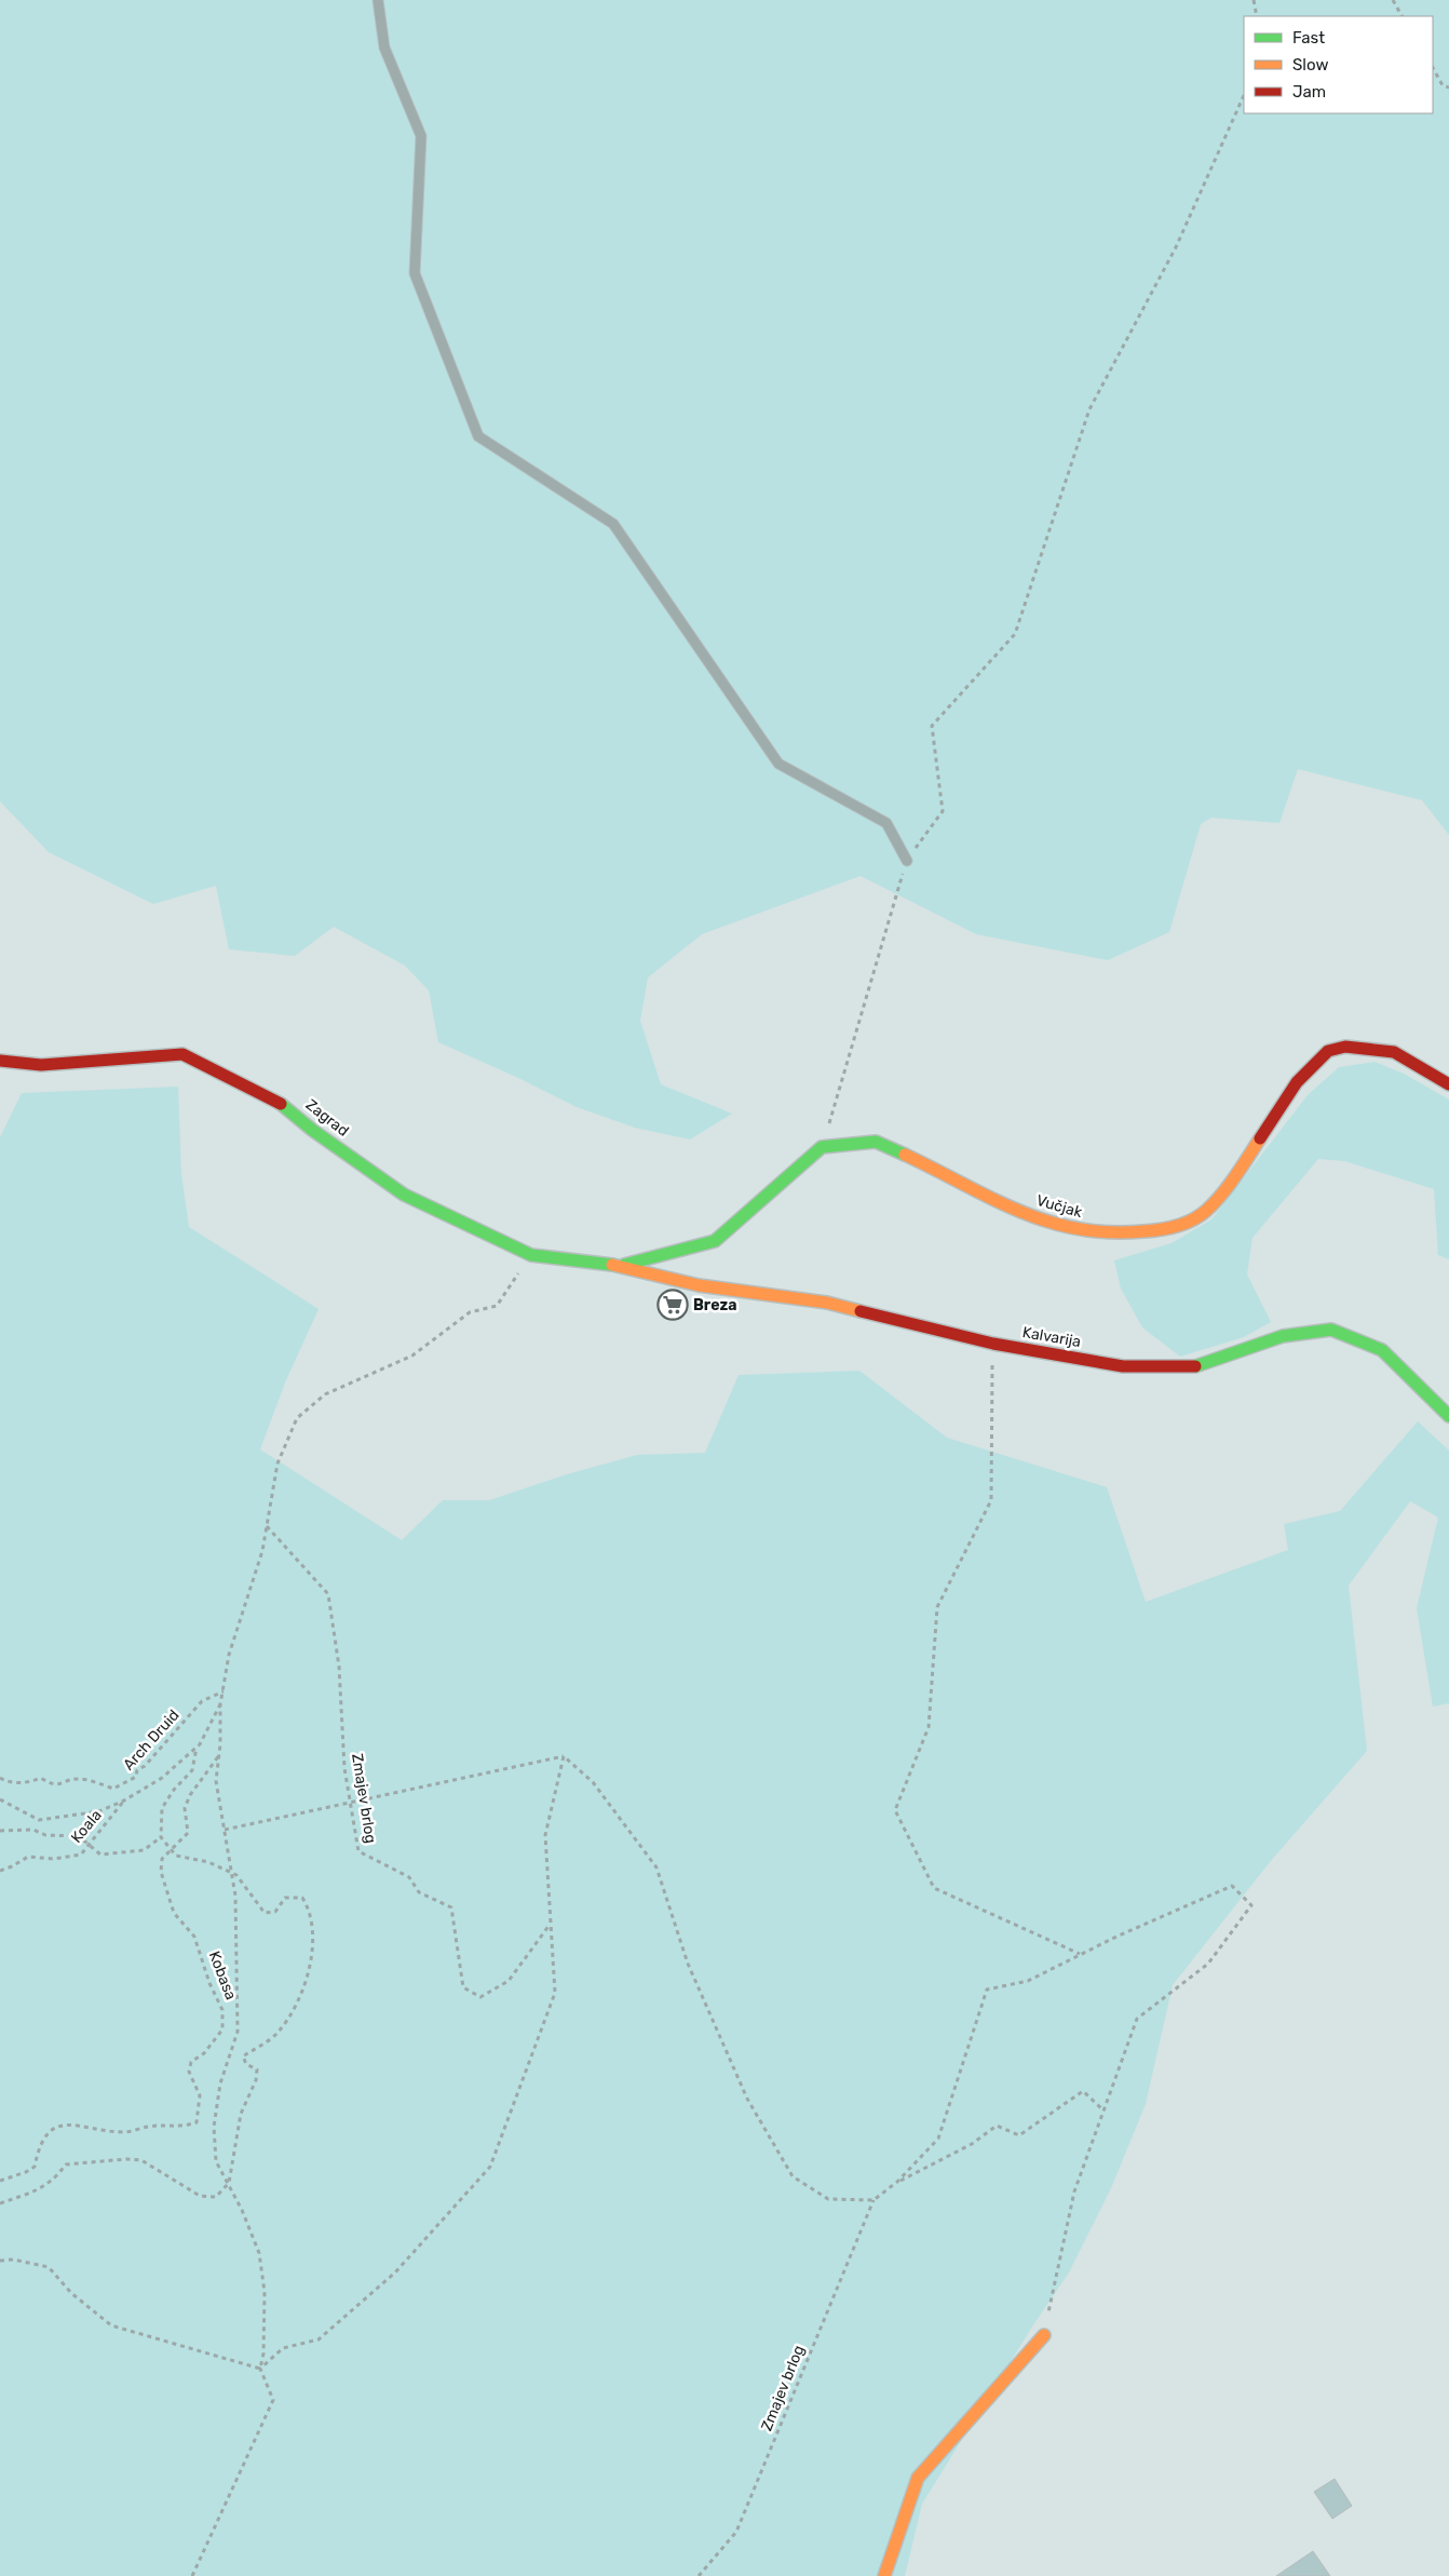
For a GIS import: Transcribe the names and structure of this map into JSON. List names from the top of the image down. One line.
{"streets":{"main road":["Zagrad","Vučjak","Kalvarija"],"path":["Arch Druid","Zmajev brlog","Koala","Kobasa"]},"crossings":[["Zagrad","Kalvarija"]],"places":{"supermarket":["Breza"]},"legend":["Fast","Slow","Jam"]}
